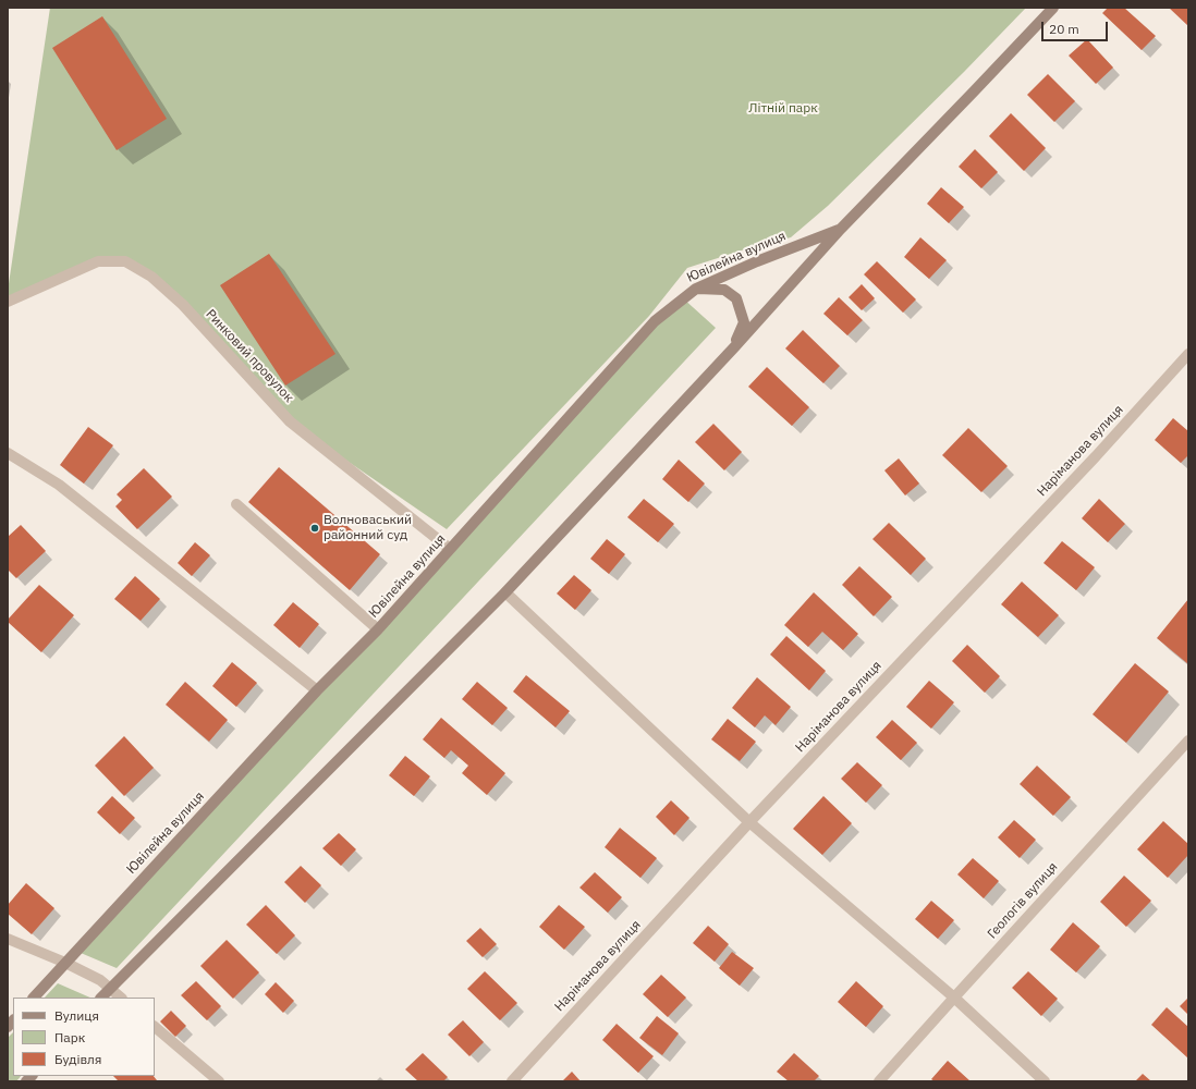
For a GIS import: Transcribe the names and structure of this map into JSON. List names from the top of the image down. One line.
{"streets":{"street":["Ювілейна вулиця","Ринковий провулок","Наріманова вулиця","Геологів вулиця"]},"crossings":[["Ювілейна вулиця","Ринковий провулок"]],"parks":["Літній парк"],"places":["Волноваський районний суд"],"legend":["Вулиця","Парк","Будівля"],"scale_bar":"20 m"}
